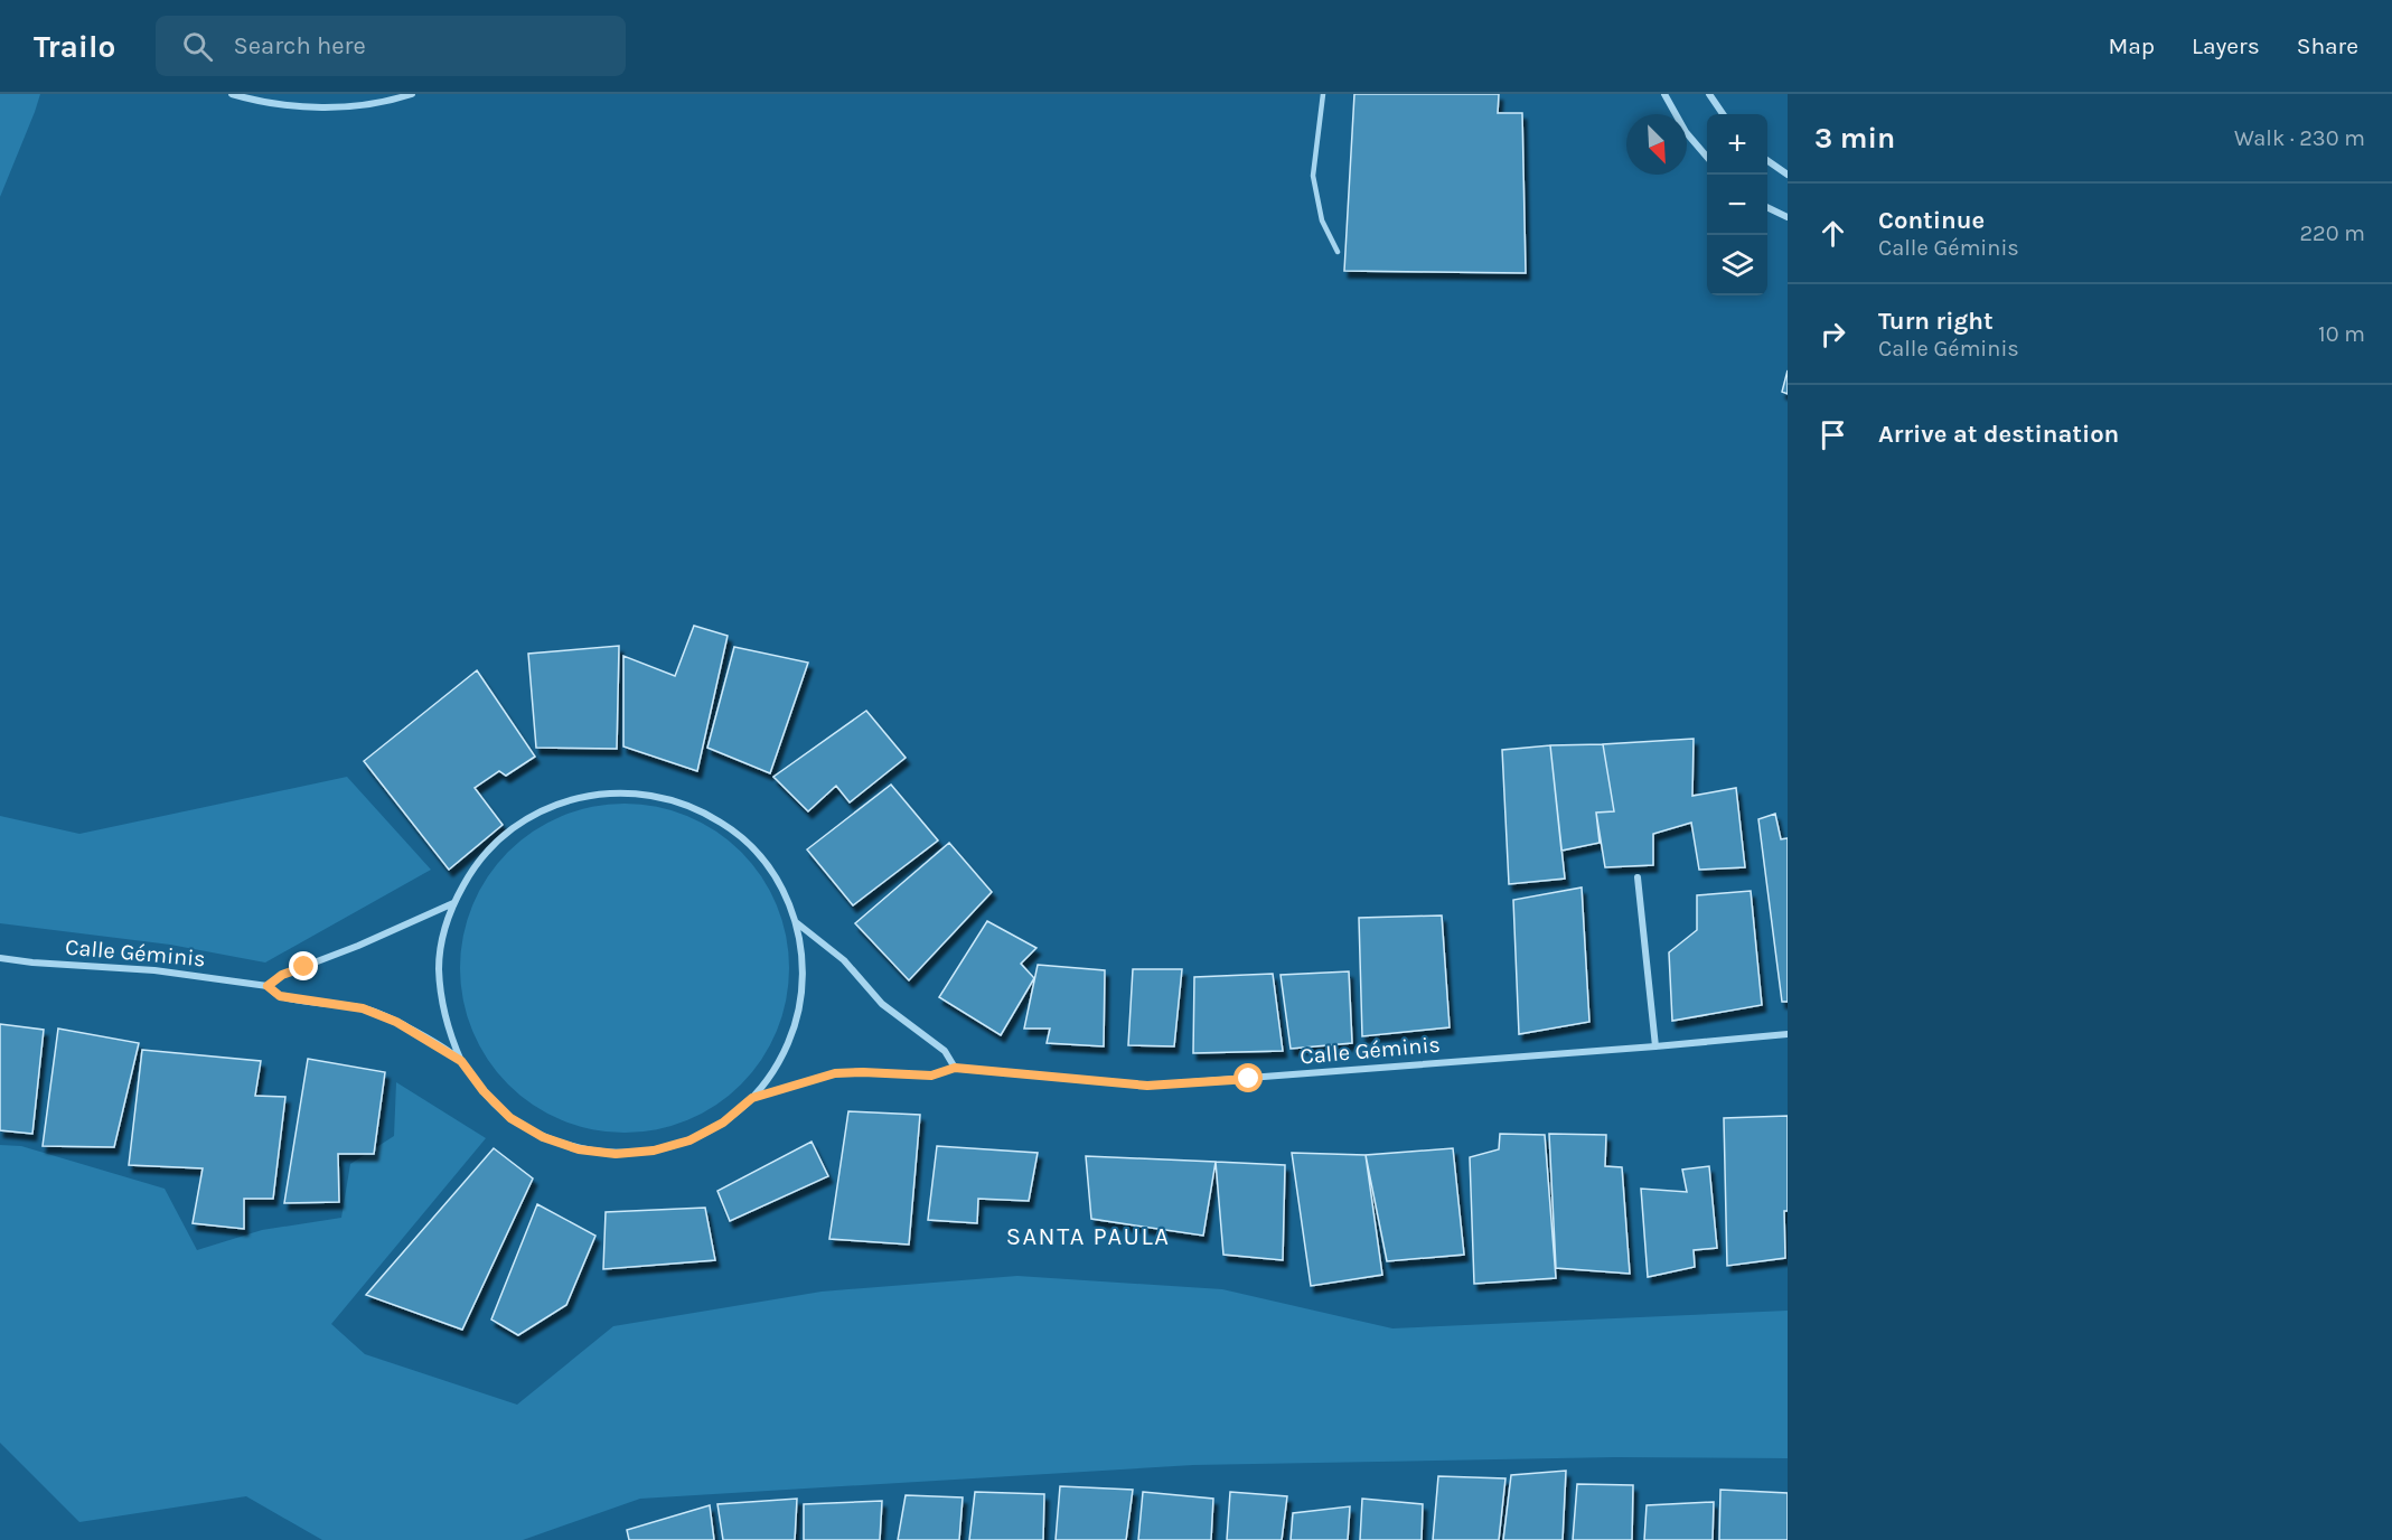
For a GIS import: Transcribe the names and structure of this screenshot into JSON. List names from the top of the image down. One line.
{"streets":{"street":["Calle Géminis"]},"districts":["SANTA PAULA"],"north":"bottom right","page":{"header":"Trailo","search":"Search here","nav":["Map","Layers","Share"],"heading":["3 min","Walk · 230 m"],"map_buttons":["+","−"],"list":[["Continue","Calle Géminis","220 m"],["Turn right","Calle Géminis","10 m"],"Arrive at destination"]}}
